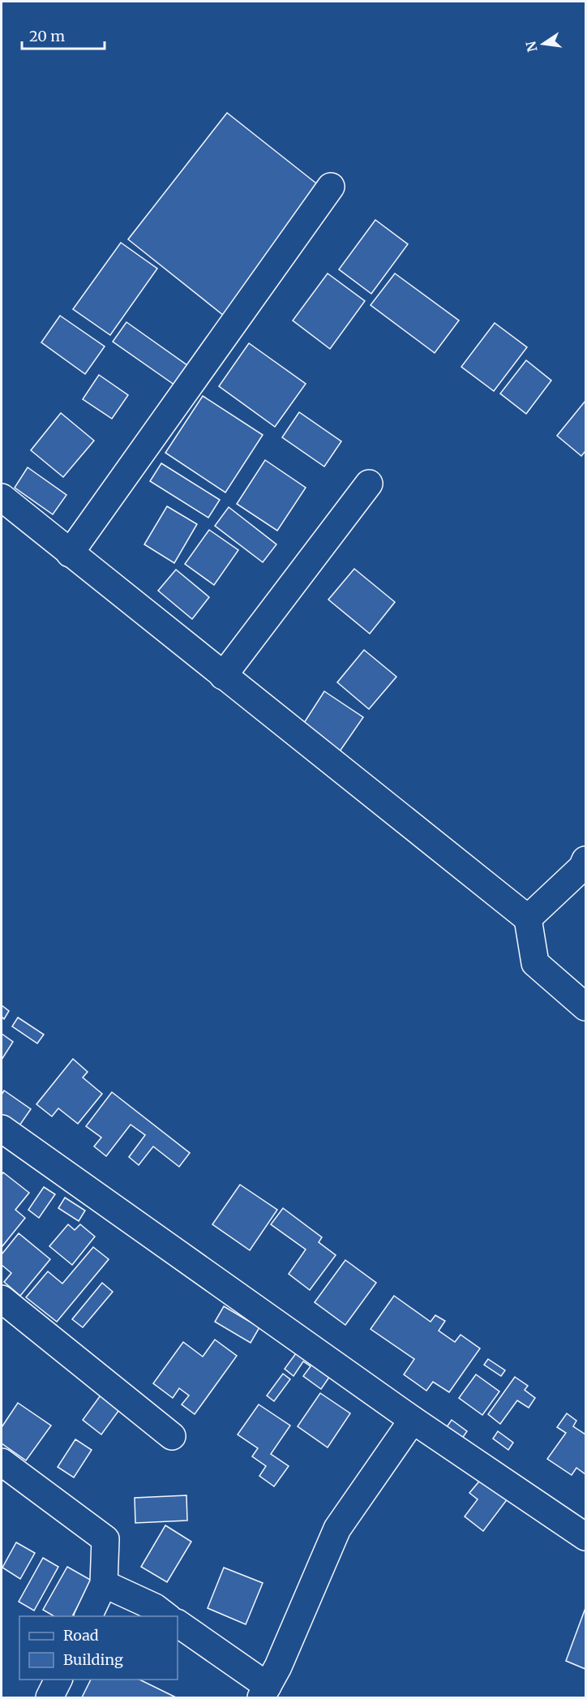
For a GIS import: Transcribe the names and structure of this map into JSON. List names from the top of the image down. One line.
{"legend":["Road","Building"],"scale_bar":"20 m","north":"left"}
